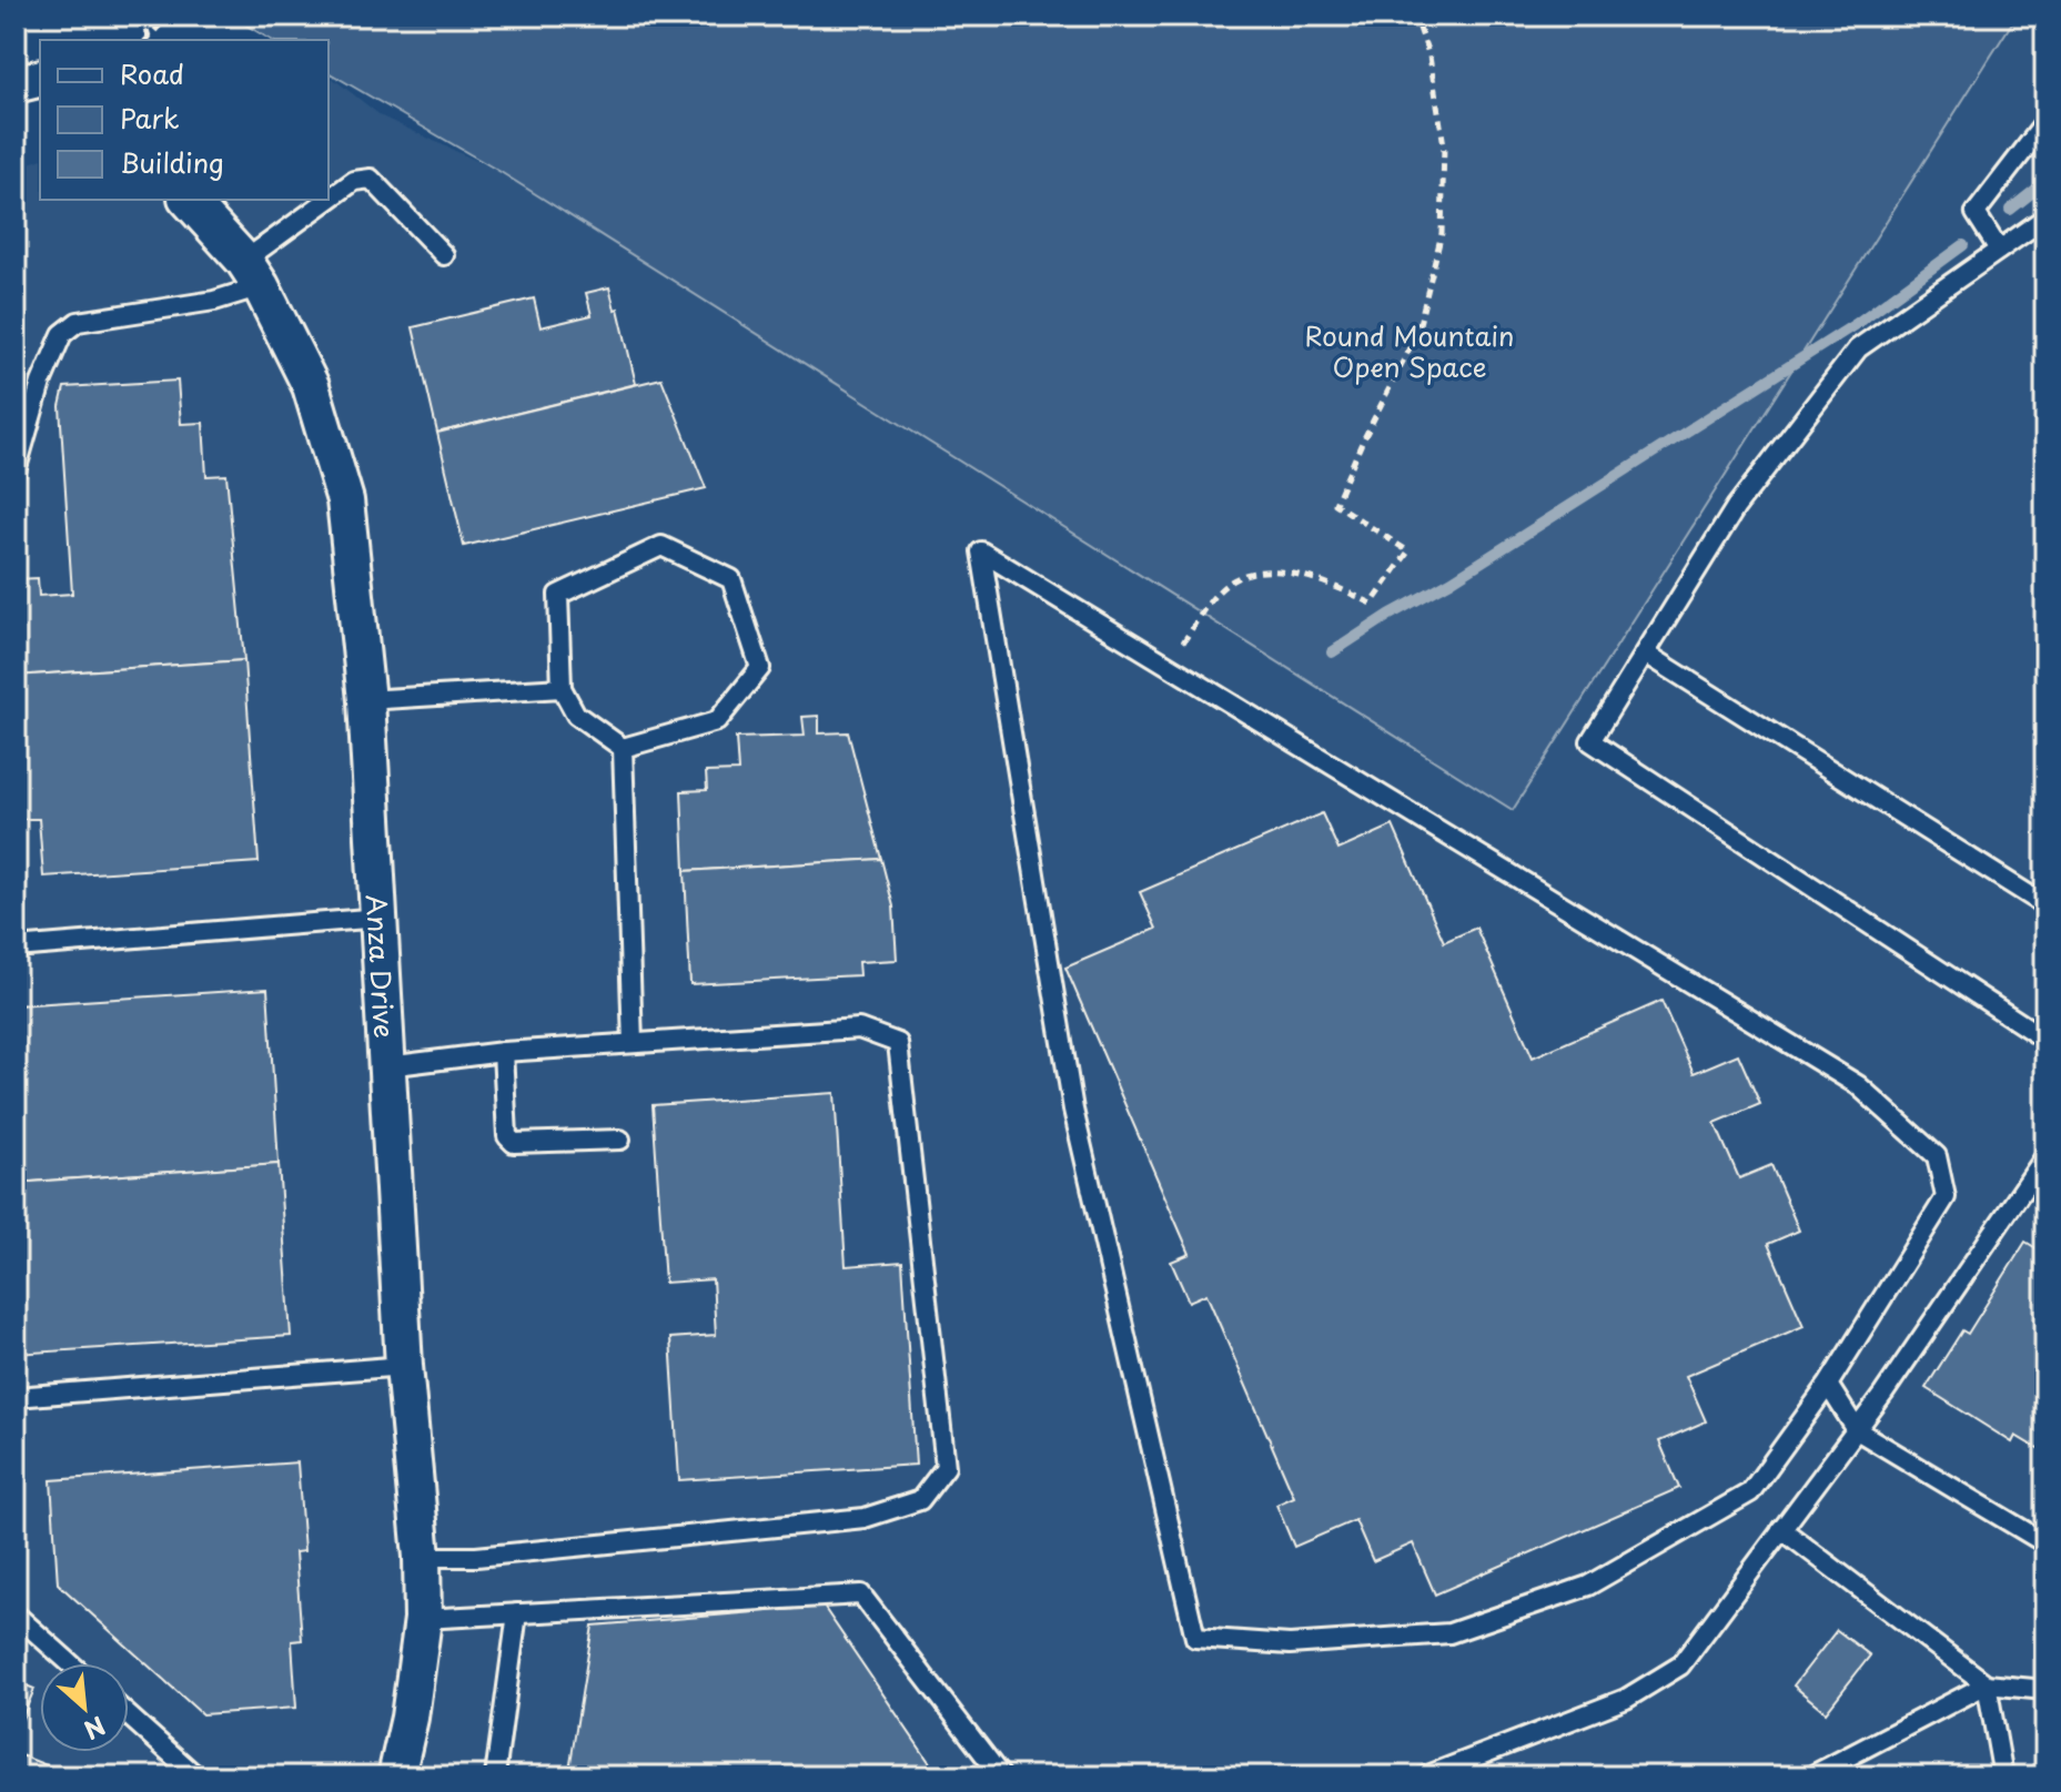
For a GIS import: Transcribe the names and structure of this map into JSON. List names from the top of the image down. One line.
{"streets":{"street":["Anza Drive"]},"parks":["Round Mountain Open Space"],"legend":["Road","Park","Building"],"north":"bottom right"}
